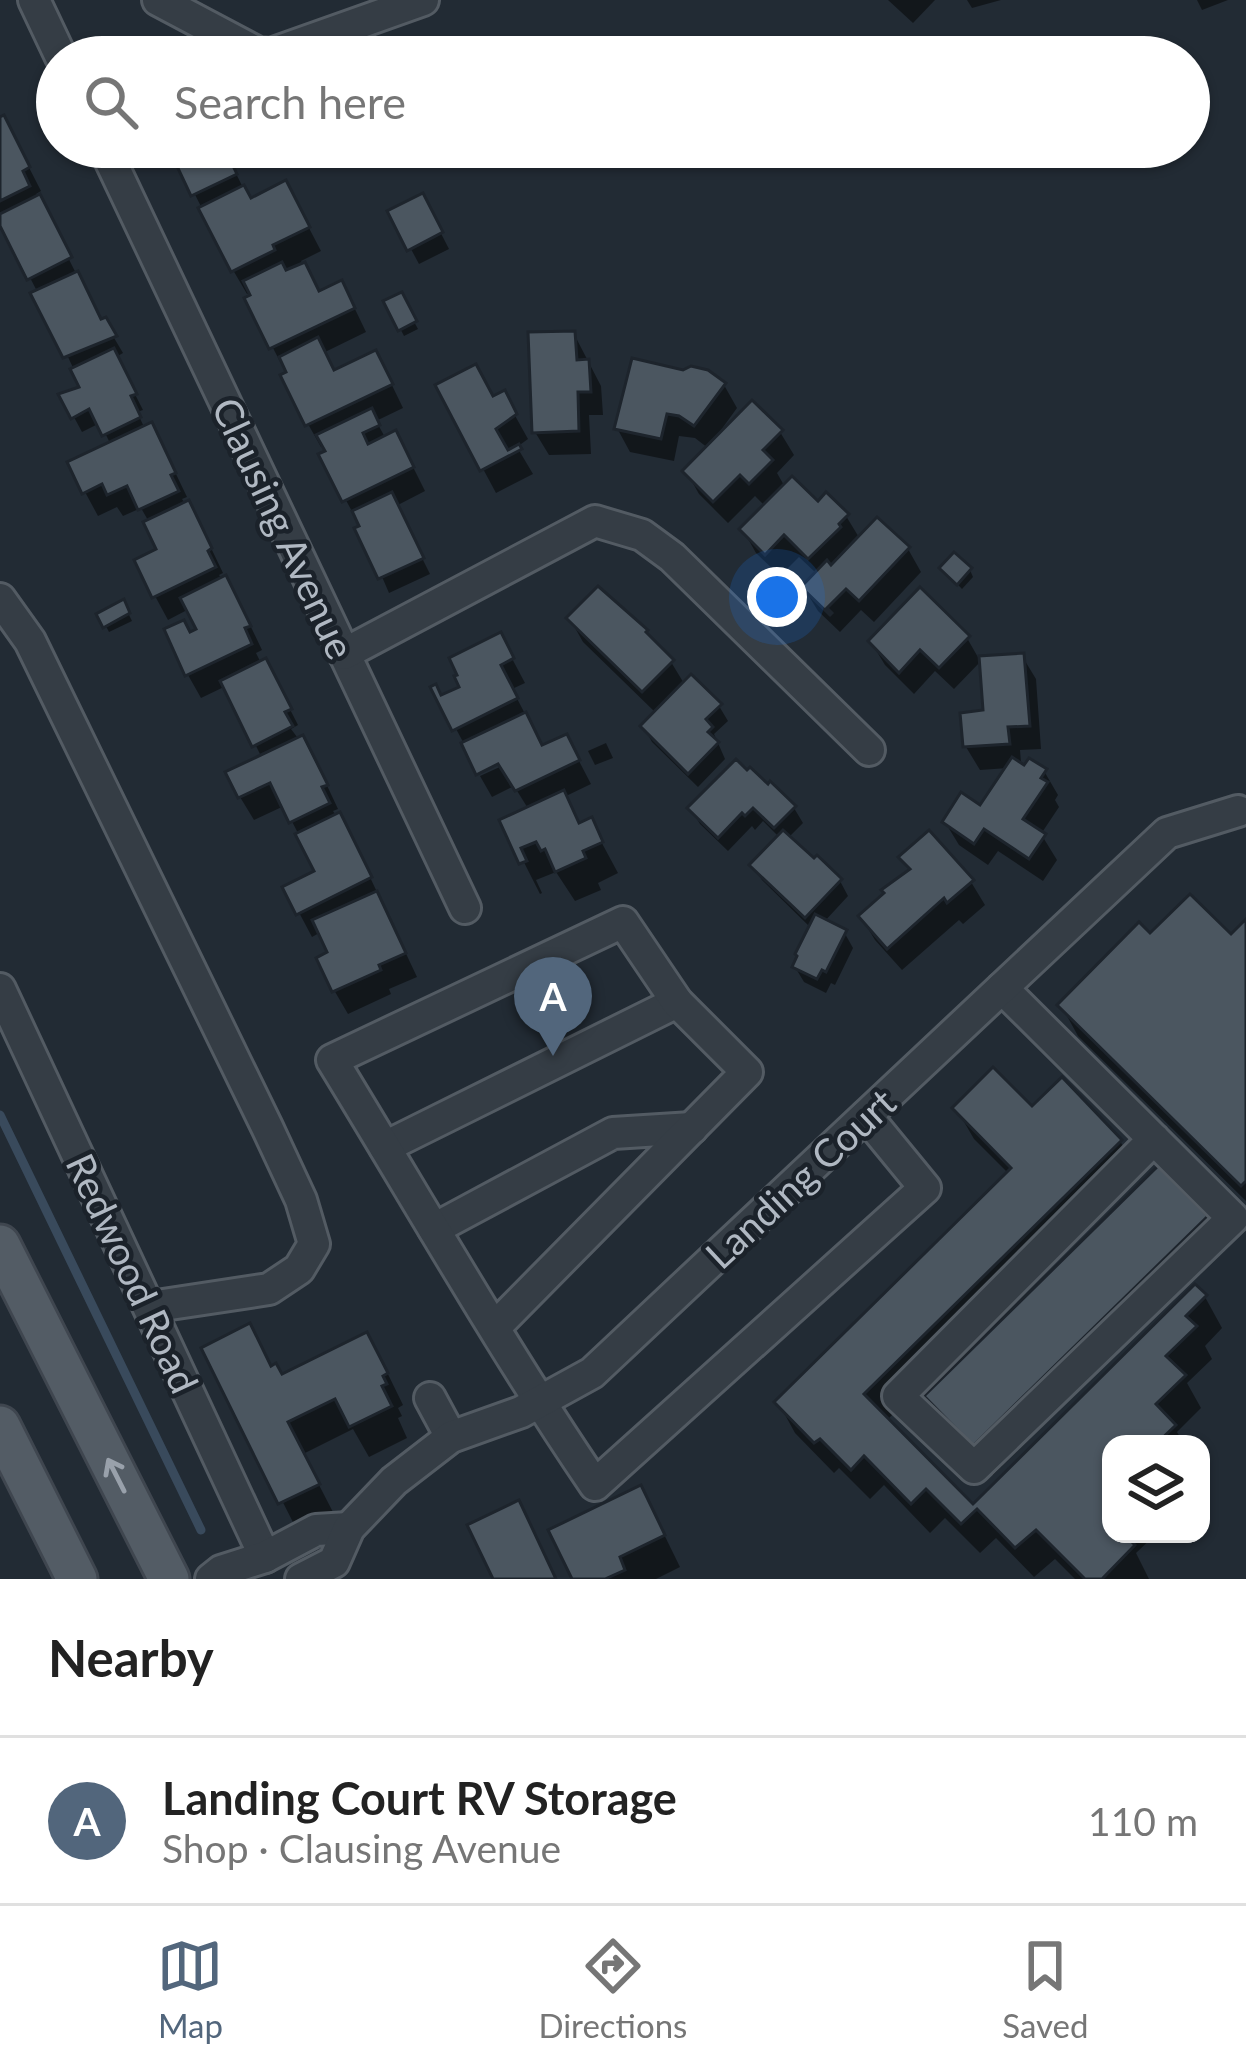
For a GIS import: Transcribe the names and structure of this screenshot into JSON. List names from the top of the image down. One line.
{"streets":{"street":["Clausing Avenue","Landing Court","Redwood Road"]},"page":{"search":"Search here","pins":"A","heading":"Nearby","list":[{"mark":"A","name":"Landing Court RV Storage","note":"Shop · Clausing Avenue","value":"110 m"}],"nav":["Map","Directions","Saved"]}}
